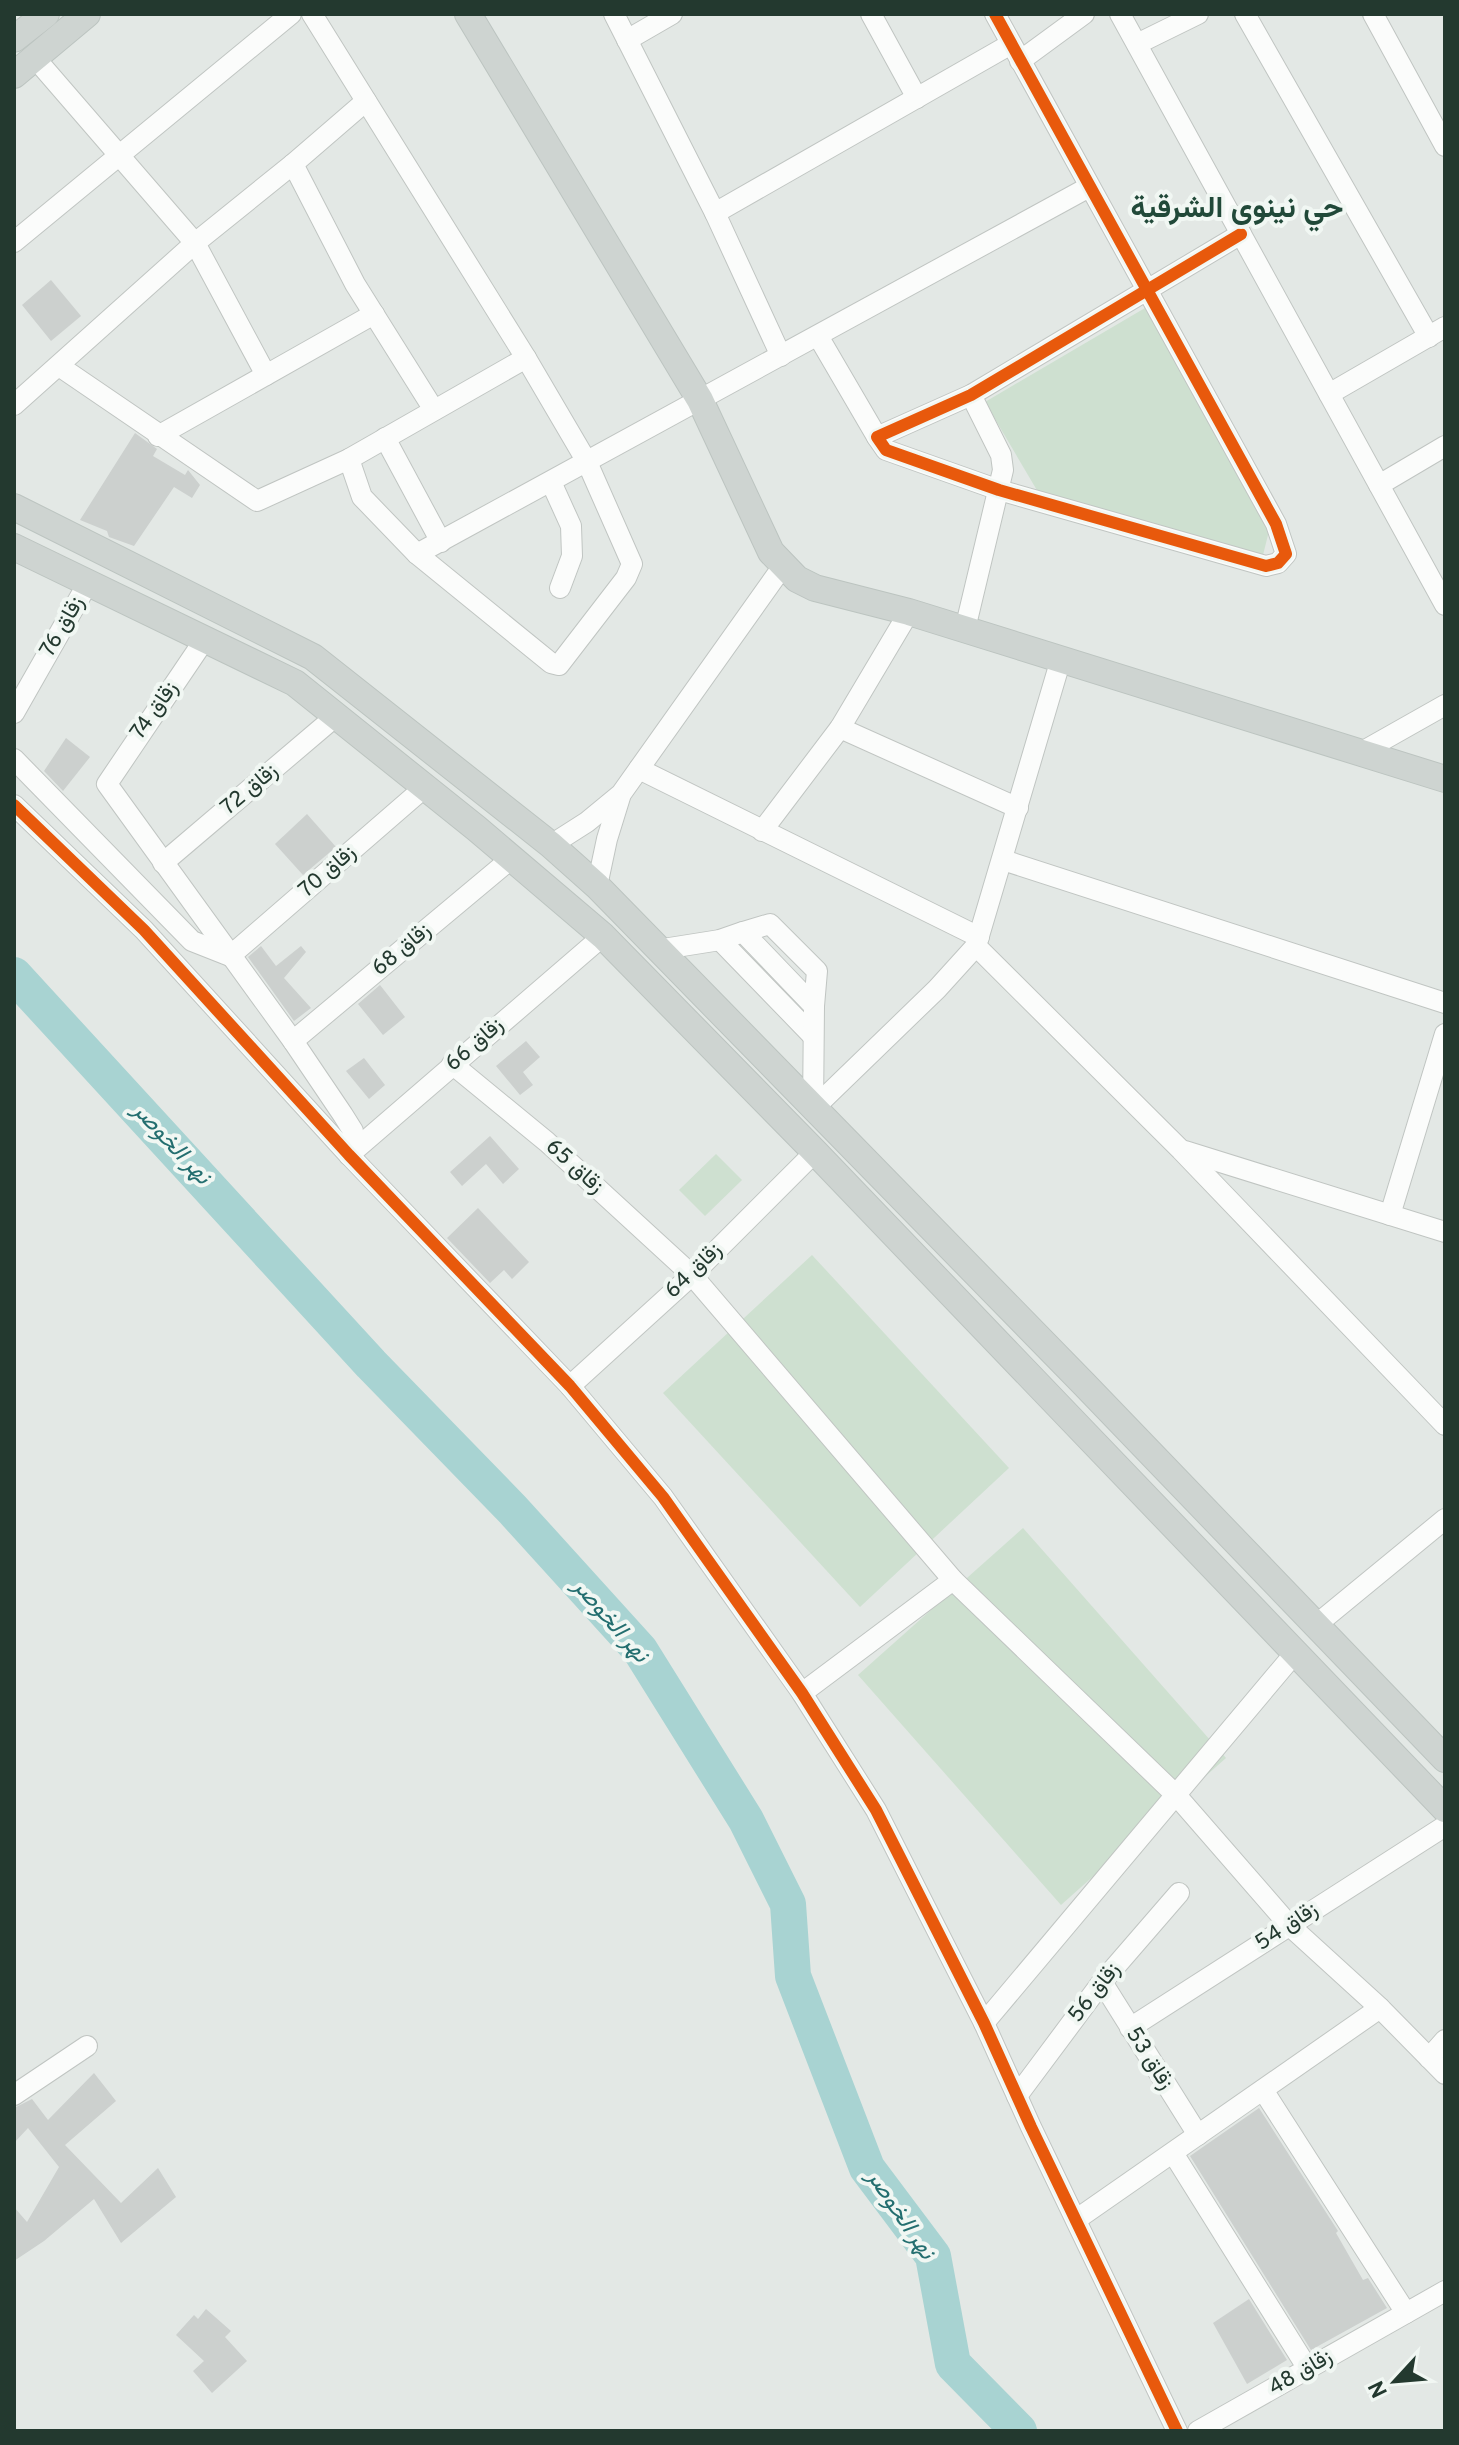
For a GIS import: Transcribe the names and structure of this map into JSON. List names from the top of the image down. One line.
{"streets":{"street":["زقاق 76","زقاق 74","زقاق 72","زقاق 70","زقاق 68","زقاق 66","زقاق 65","زقاق 64","زقاق 54","زقاق 56","زقاق 53","زقاق 48"]},"crossings":[["زقاق 74","زقاق 72"],["زقاق 66","زقاق 65"],["زقاق 65","زقاق 64"],["زقاق 65","زقاق 54"],["زقاق 54","زقاق 53"],["زقاق 56","زقاق 53"]],"districts":["حي نينوى الشرقية"],"water":["نهر الخوصر"],"north":"bottom left"}
